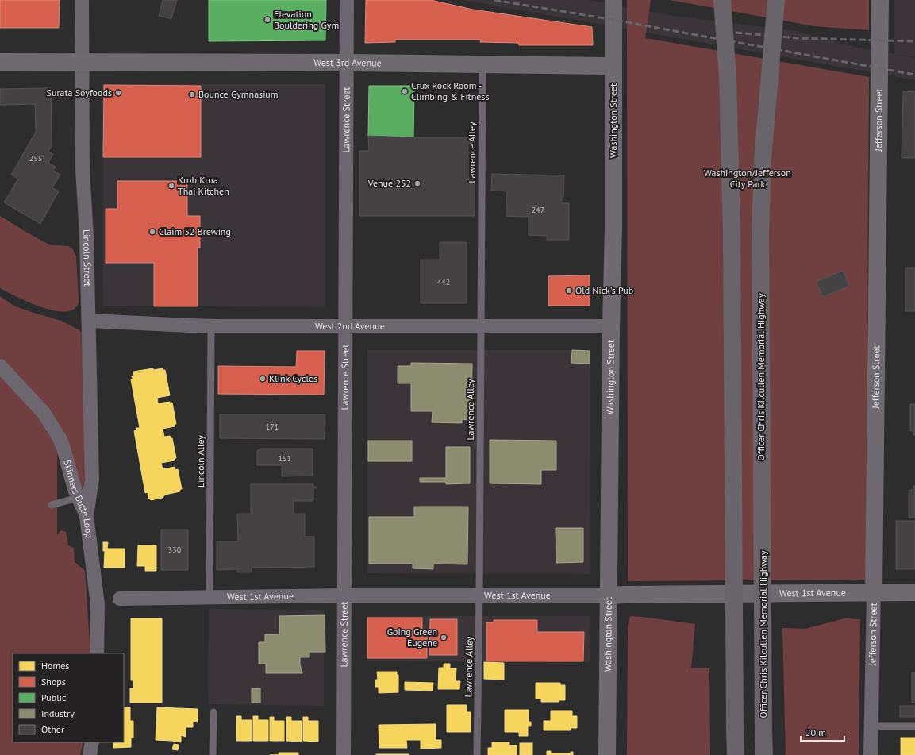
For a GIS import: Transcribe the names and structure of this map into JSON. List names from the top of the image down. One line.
{"streets":{"highway":["Officer Chris Kilcullen Memorial Highway"],"street":["West 3rd Avenue","Lawrence Street","Washington Street","Jefferson Street","Lincoln Street","West 2nd Avenue","Skinners Butte Loop","West 1st Avenue"],"lane":["Lawrence Alley","Lincoln Alley"]},"crossings":[["West 3rd Avenue","Lawrence Street"],["West 3rd Avenue","Washington Street"],["West 3rd Avenue","Lawrence Alley"],["West 3rd Avenue","Lincoln Street"],["Lawrence Street","West 2nd Avenue"],["Lawrence Street","West 1st Avenue"],["Washington Street","West 2nd Avenue"],["Washington Street","West 1st Avenue"],["Jefferson Street","West 1st Avenue"],["Lawrence Alley","West 2nd Avenue"],["Lawrence Alley","West 1st Avenue"],["Lincoln Street","West 2nd Avenue"],["Lincoln Street","Skinners Butte Loop"],["West 2nd Avenue","Lincoln Alley"],["Lincoln Alley","West 1st Avenue"]],"parks":["Washington/Jefferson City Park"],"places":["Elevation Bouldering Gym","Crux Rock Room - Climbing & Fitness","Surata Soyfoods","Bounce Gymnasium","Venue 252","Krob Krua Thai Kitchen","Claim 52 Brewing","Old Nick's Pub","Klink Cycles","Going Green Eugene"],"house_numbers":["255","247","442","171","151","330"],"legend":["Homes","Shops","Public","Industry","Other"],"scale_bar":"20 m"}
